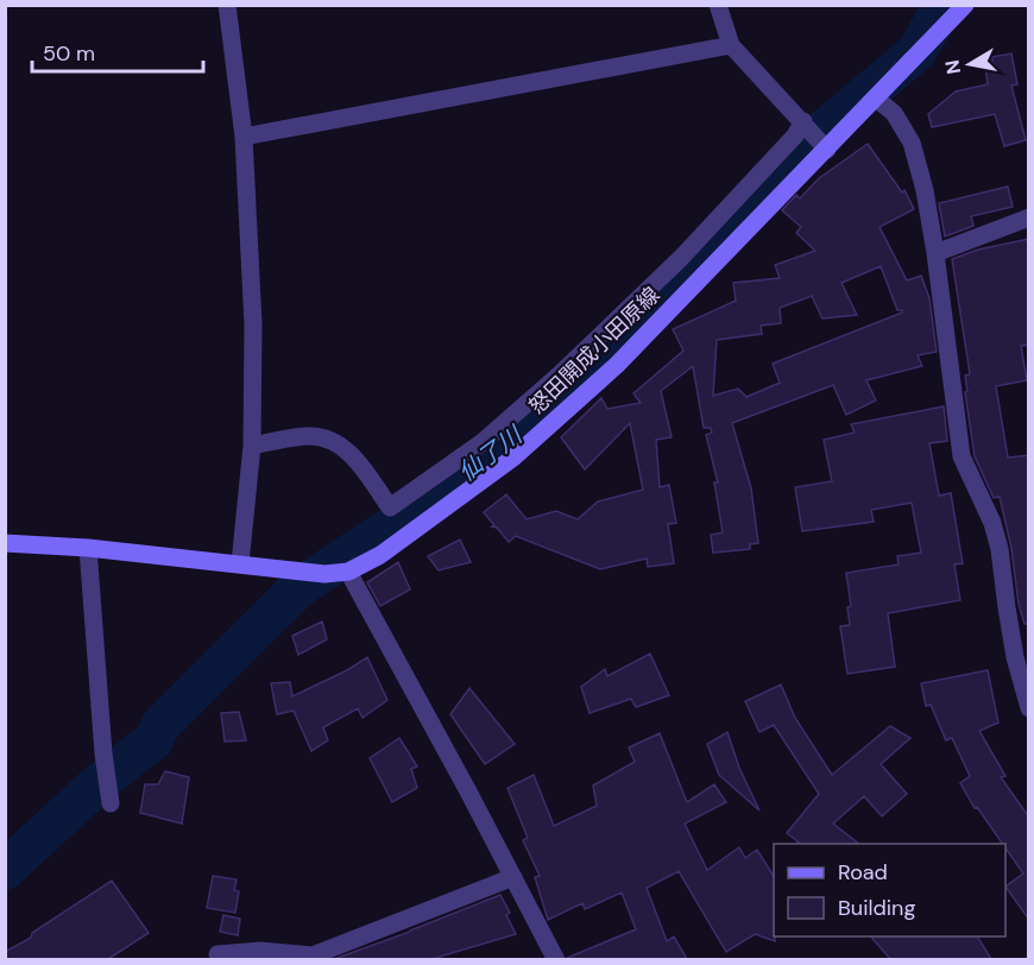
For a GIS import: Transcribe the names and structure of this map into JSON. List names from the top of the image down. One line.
{"streets":{"main road":["怒田開成小田原線"]},"water":["仙了川"],"legend":["Road","Building"],"scale_bar":"50 m","north":"left"}
